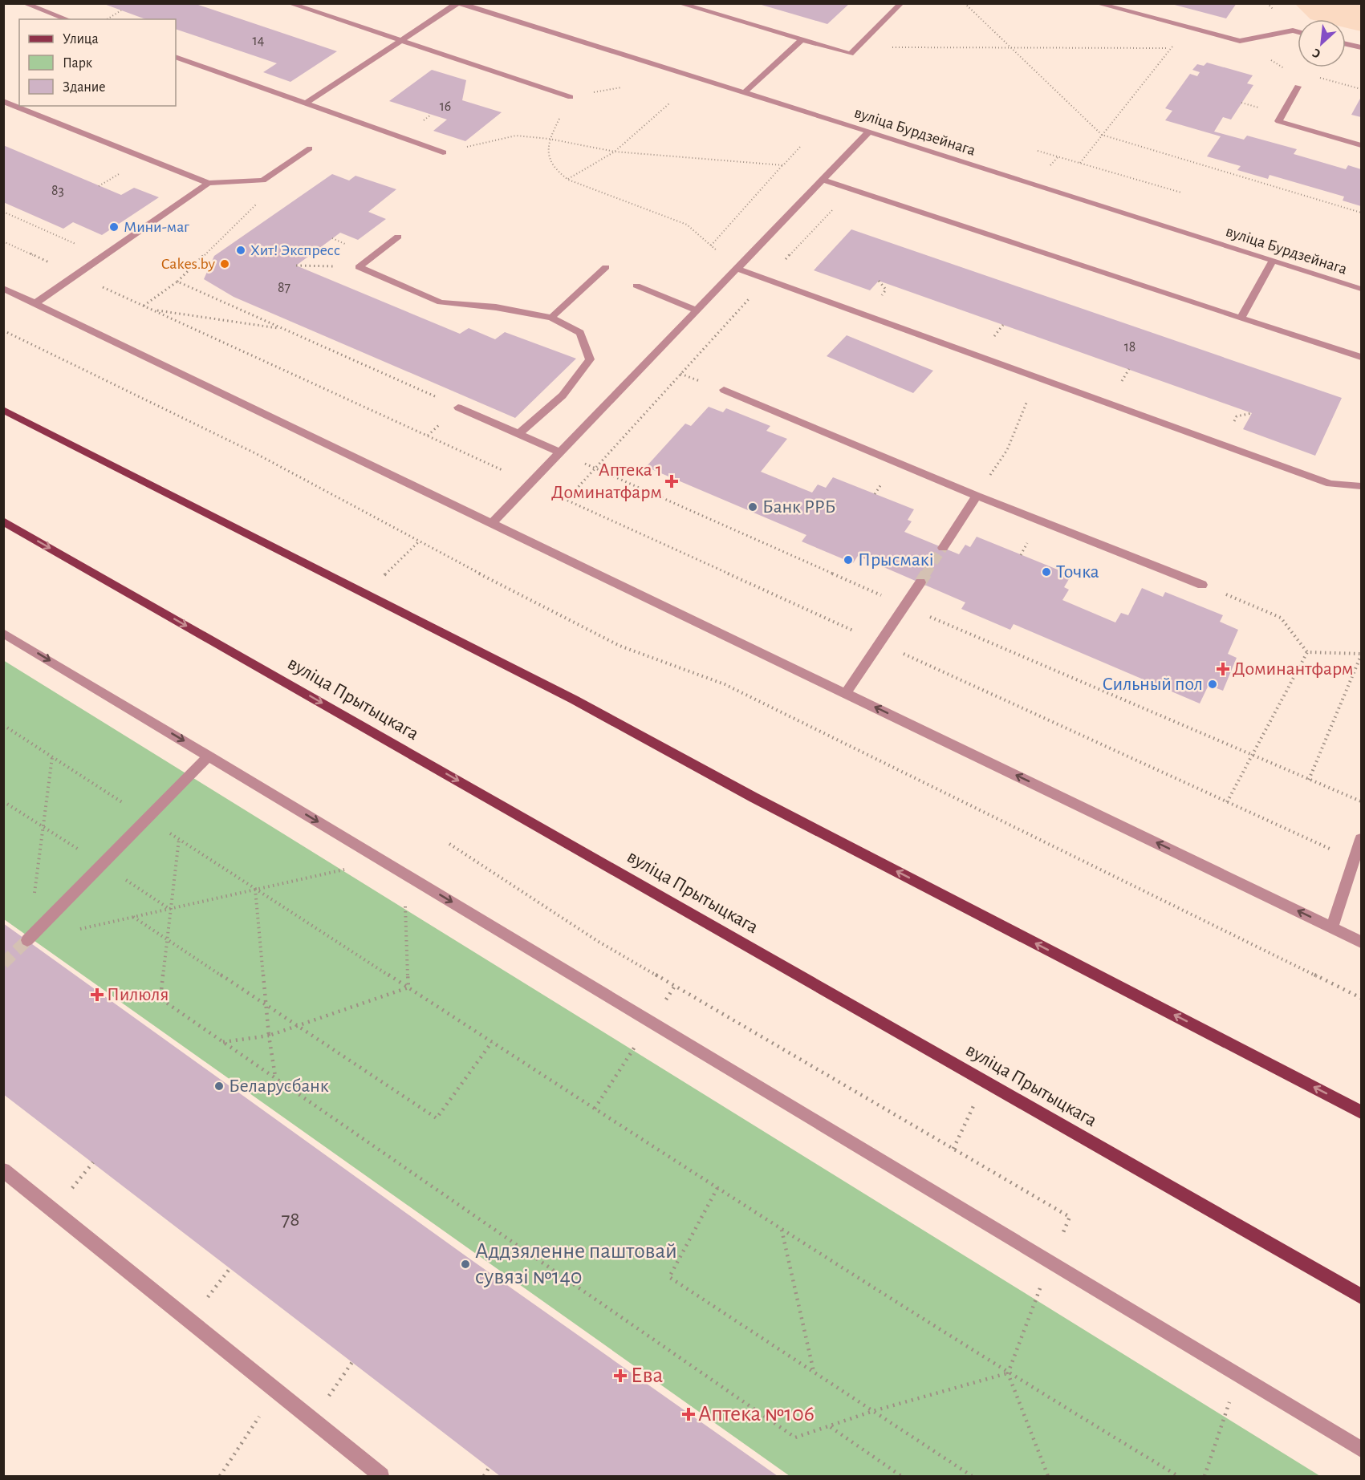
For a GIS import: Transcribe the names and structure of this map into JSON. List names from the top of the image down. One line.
{"streets":{"main road":["вуліца Прытыцкага"],"street":["вуліца Бурдзейнага"]},"one_way":["вуліца Прытыцкага"],"places":{"other":["Мини-маг","Хит! Экспресс","Cakes.by","Банк РРБ","Прысмакі","Точка","Сильный пол","Беларусбанк","Аддзяленне паштовай сувязі №140"],"health":["Аптека 1 Доминатфарм","Доминантфарм","Пилюля","Ева","Аптека №106"]},"house_numbers":["14","16","83","87","18","78"],"legend":["Улица","Парк","Здание"],"north":"bottom left"}
